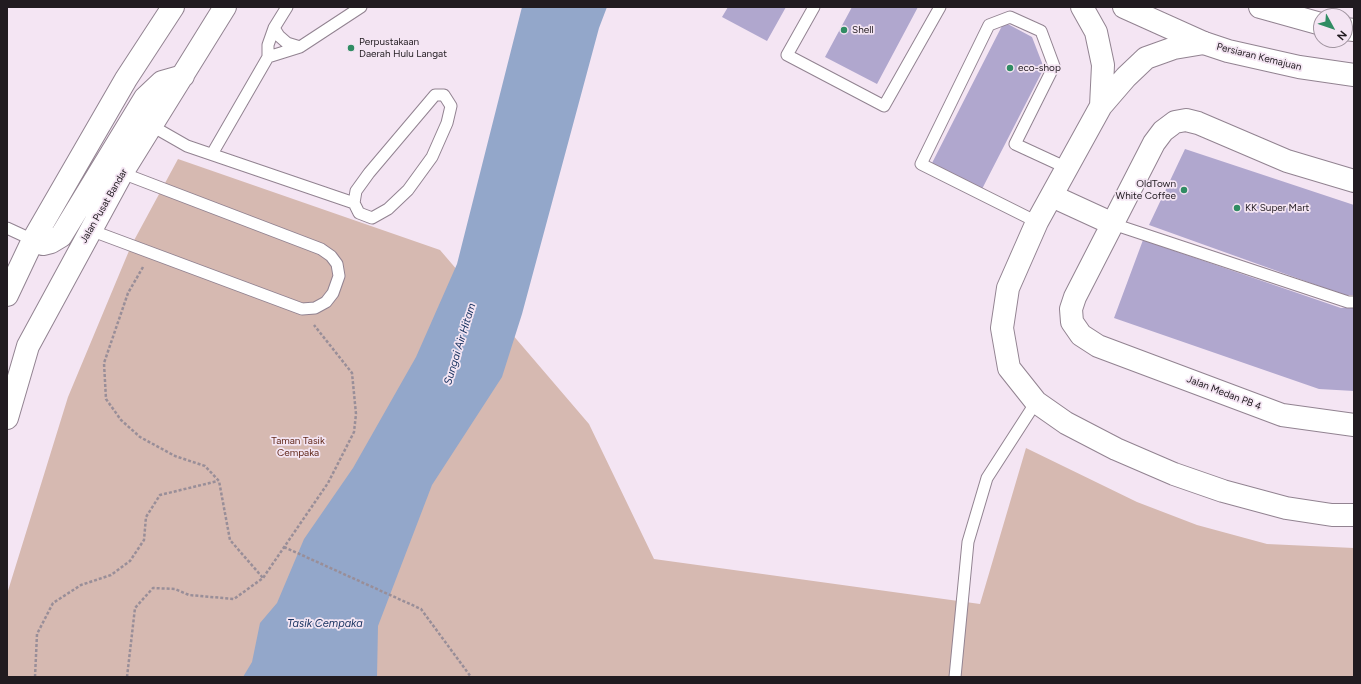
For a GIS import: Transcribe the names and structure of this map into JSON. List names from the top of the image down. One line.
{"streets":{"street":["Persiaran Kemajuan","Jalan Pusat Bandar","Jalan Medan PB 4"]},"water":["Sungai Air Hitam","Tasik Cempaka"],"parks":["Taman Tasik Cempaka"],"places":["Shell","Perpustakaan Daerah Hulu Langat","eco-shop","OldTown White Coffee","KK Super Mart"],"north":"bottom right"}
